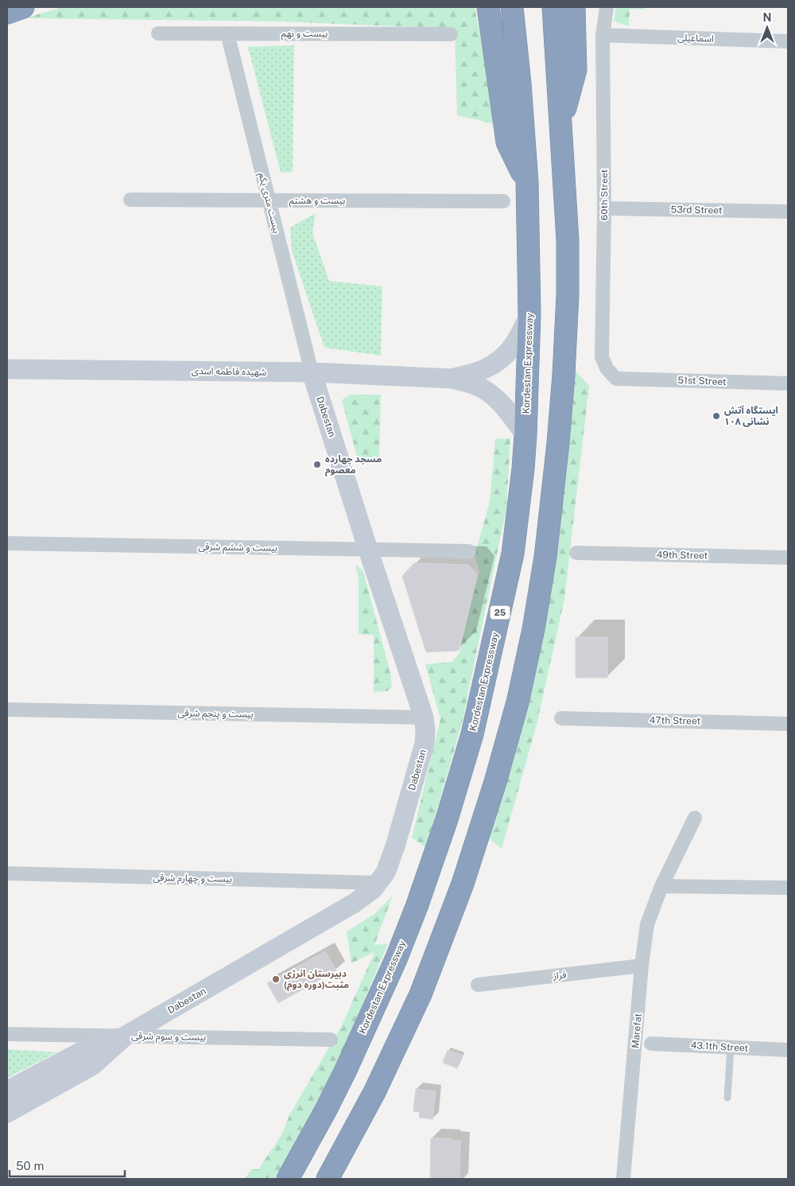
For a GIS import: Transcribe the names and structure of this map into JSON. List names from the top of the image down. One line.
{"streets":{"highway":["Kordestan Expressway","25"],"street":["بیست و نهم","اسماعیلی","60th Street","بیست و هشتم","بیست متری یکم","53rd Street","شهیده فاطمه اسدی","51st Street","Dabestan","بیست و ششم شرقی","49th Street","بیست و پنجم شرقی","47th Street","بیست و چهارم شرقی","فراز","Marefat","بیست و سوم شرقی","43.1th Street"]},"crossings":[["بیست و نهم","بیست متری یکم"],["اسماعیلی","60th Street"],["60th Street","53rd Street"],["60th Street","51st Street"],["بیست و هشتم","بیست متری یکم"],["بیست متری یکم","شهیده فاطمه اسدی"],["بیست متری یکم","Dabestan"],["شهیده فاطمه اسدی","Dabestan"],["Dabestan","بیست و ششم شرقی"],["Dabestan","بیست و پنجم شرقی"],["Dabestan","بیست و چهارم شرقی"],["Dabestan","بیست و سوم شرقی"],["فراز","Marefat"]],"places":["ایستگاه آتش نشانی ۱۰۸","مسجد چهارده معصوم","دبیرستان انرژی مثبت(دوره دوم)"],"scale_bar":"50 m","north":"top"}
